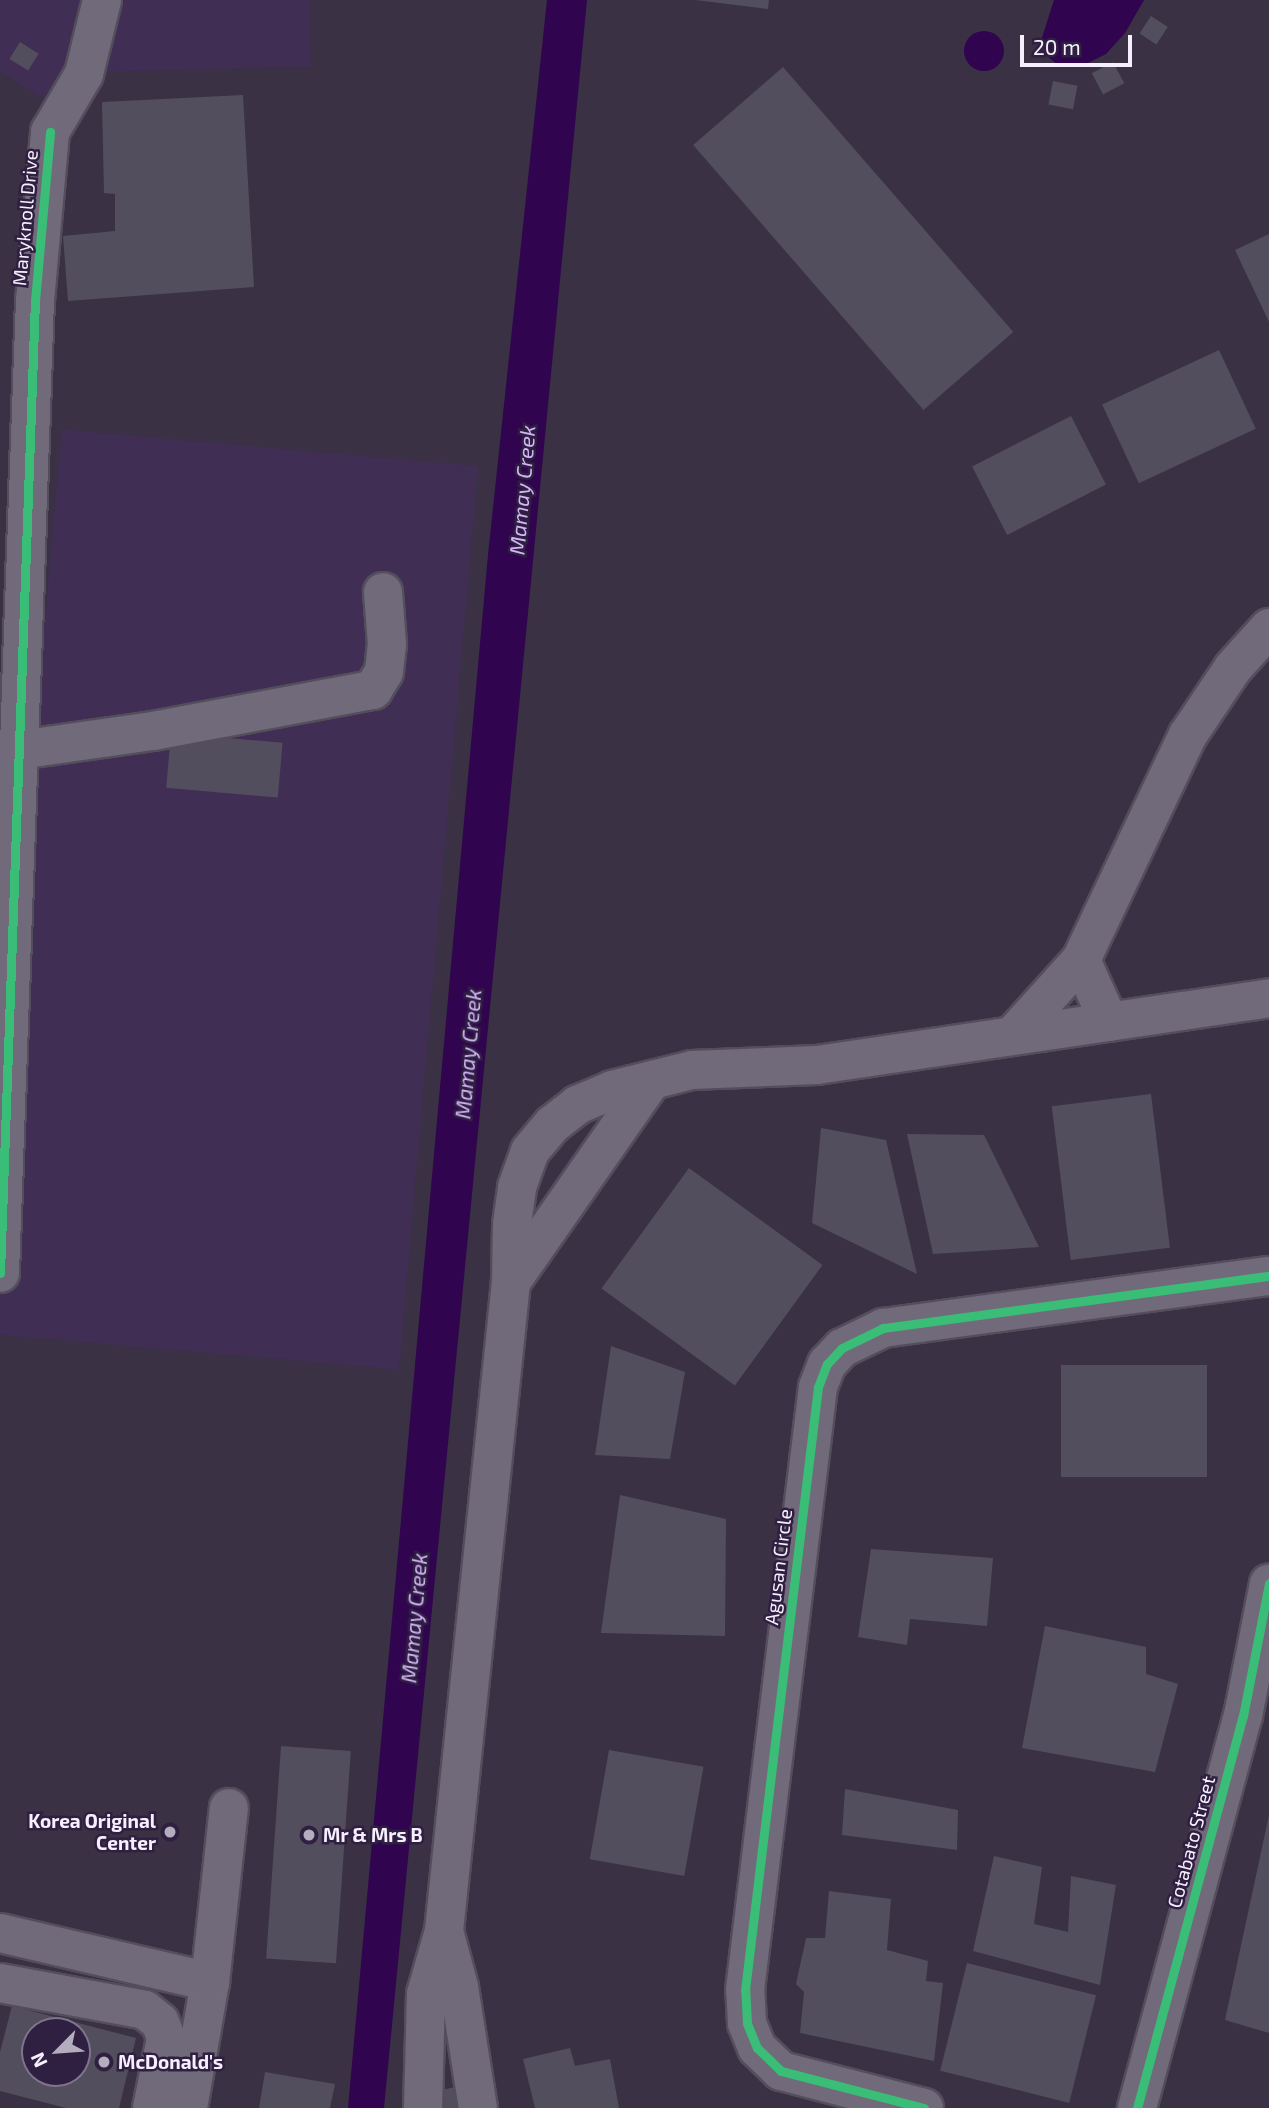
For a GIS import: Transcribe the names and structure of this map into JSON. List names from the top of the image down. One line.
{"streets":{"street":["Maryknoll Drive","Agusan Circle","Cotabato Street"]},"water":["Mamay Creek"],"places":["Korea Original Center","Mr & Mrs B","McDonald's"],"scale_bar":"20 m","north":"bottom left"}
